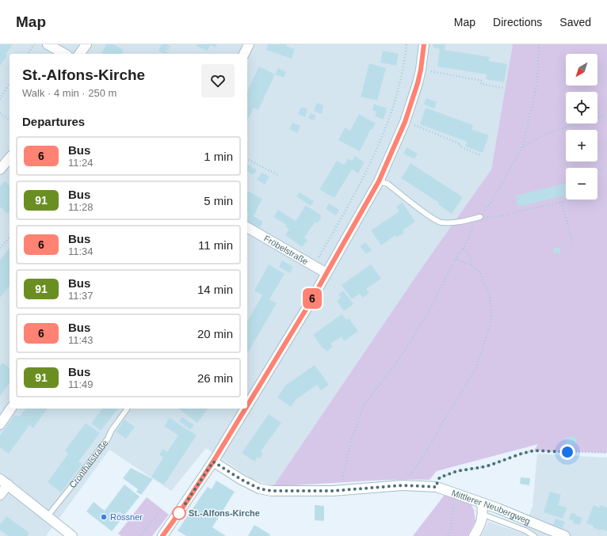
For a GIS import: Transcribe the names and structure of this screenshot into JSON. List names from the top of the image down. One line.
{"streets":{"street":["Fröbelstraße","Mittlerer Neubergweg"],"lane":["Cronthalstraße"]},"places":["St.-Alfons-Kirche","Rössner"],"lines":["bus line 6"],"north":"bottom left","page":{"header":"Map","nav":["Map","Directions","Saved"],"on_map":"6","map_buttons":["+","−"],"heading":[["St.-Alfons-Kirche","Walk · 4 min · 250 m"],"Departures"],"list":[{"mark":"6","name":"Bus","note":"11:24","value":"1 min"},{"mark":"91","name":"Bus","note":"11:28","value":"5 min"},{"mark":"6","name":"Bus","note":"11:34","value":"11 min"},{"mark":"91","name":"Bus","note":"11:37","value":"14 min"},{"mark":"6","name":"Bus","note":"11:43","value":"20 min"},{"mark":"91","name":"Bus","note":"11:49","value":"26 min"}]}}
